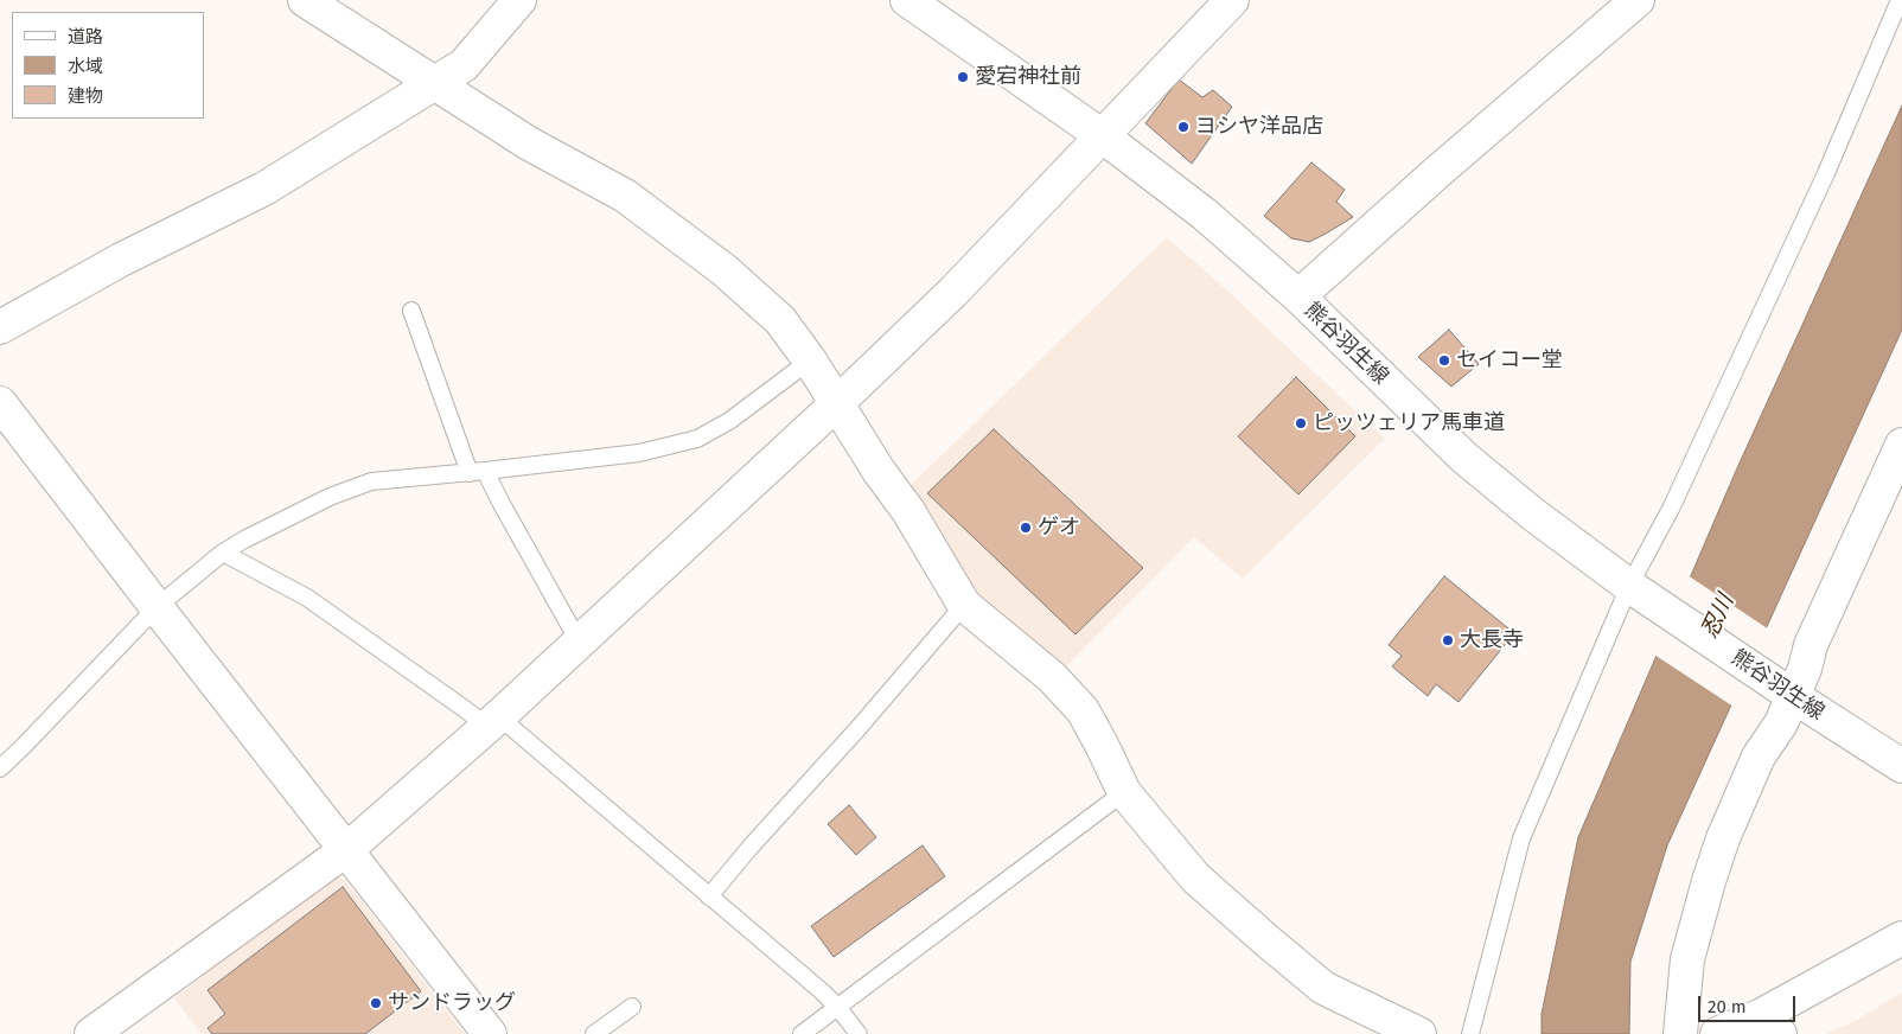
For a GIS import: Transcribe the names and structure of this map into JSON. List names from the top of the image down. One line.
{"streets":{"street":["熊谷羽生線"]},"water":["忍川"],"places":["愛宕神社前","ヨシヤ洋品店","セイコー堂","ピッツェリア馬車道","ゲオ","大長寺","サンドラッグ"],"legend":["道路","水域","建物"],"scale_bar":"20 m"}
